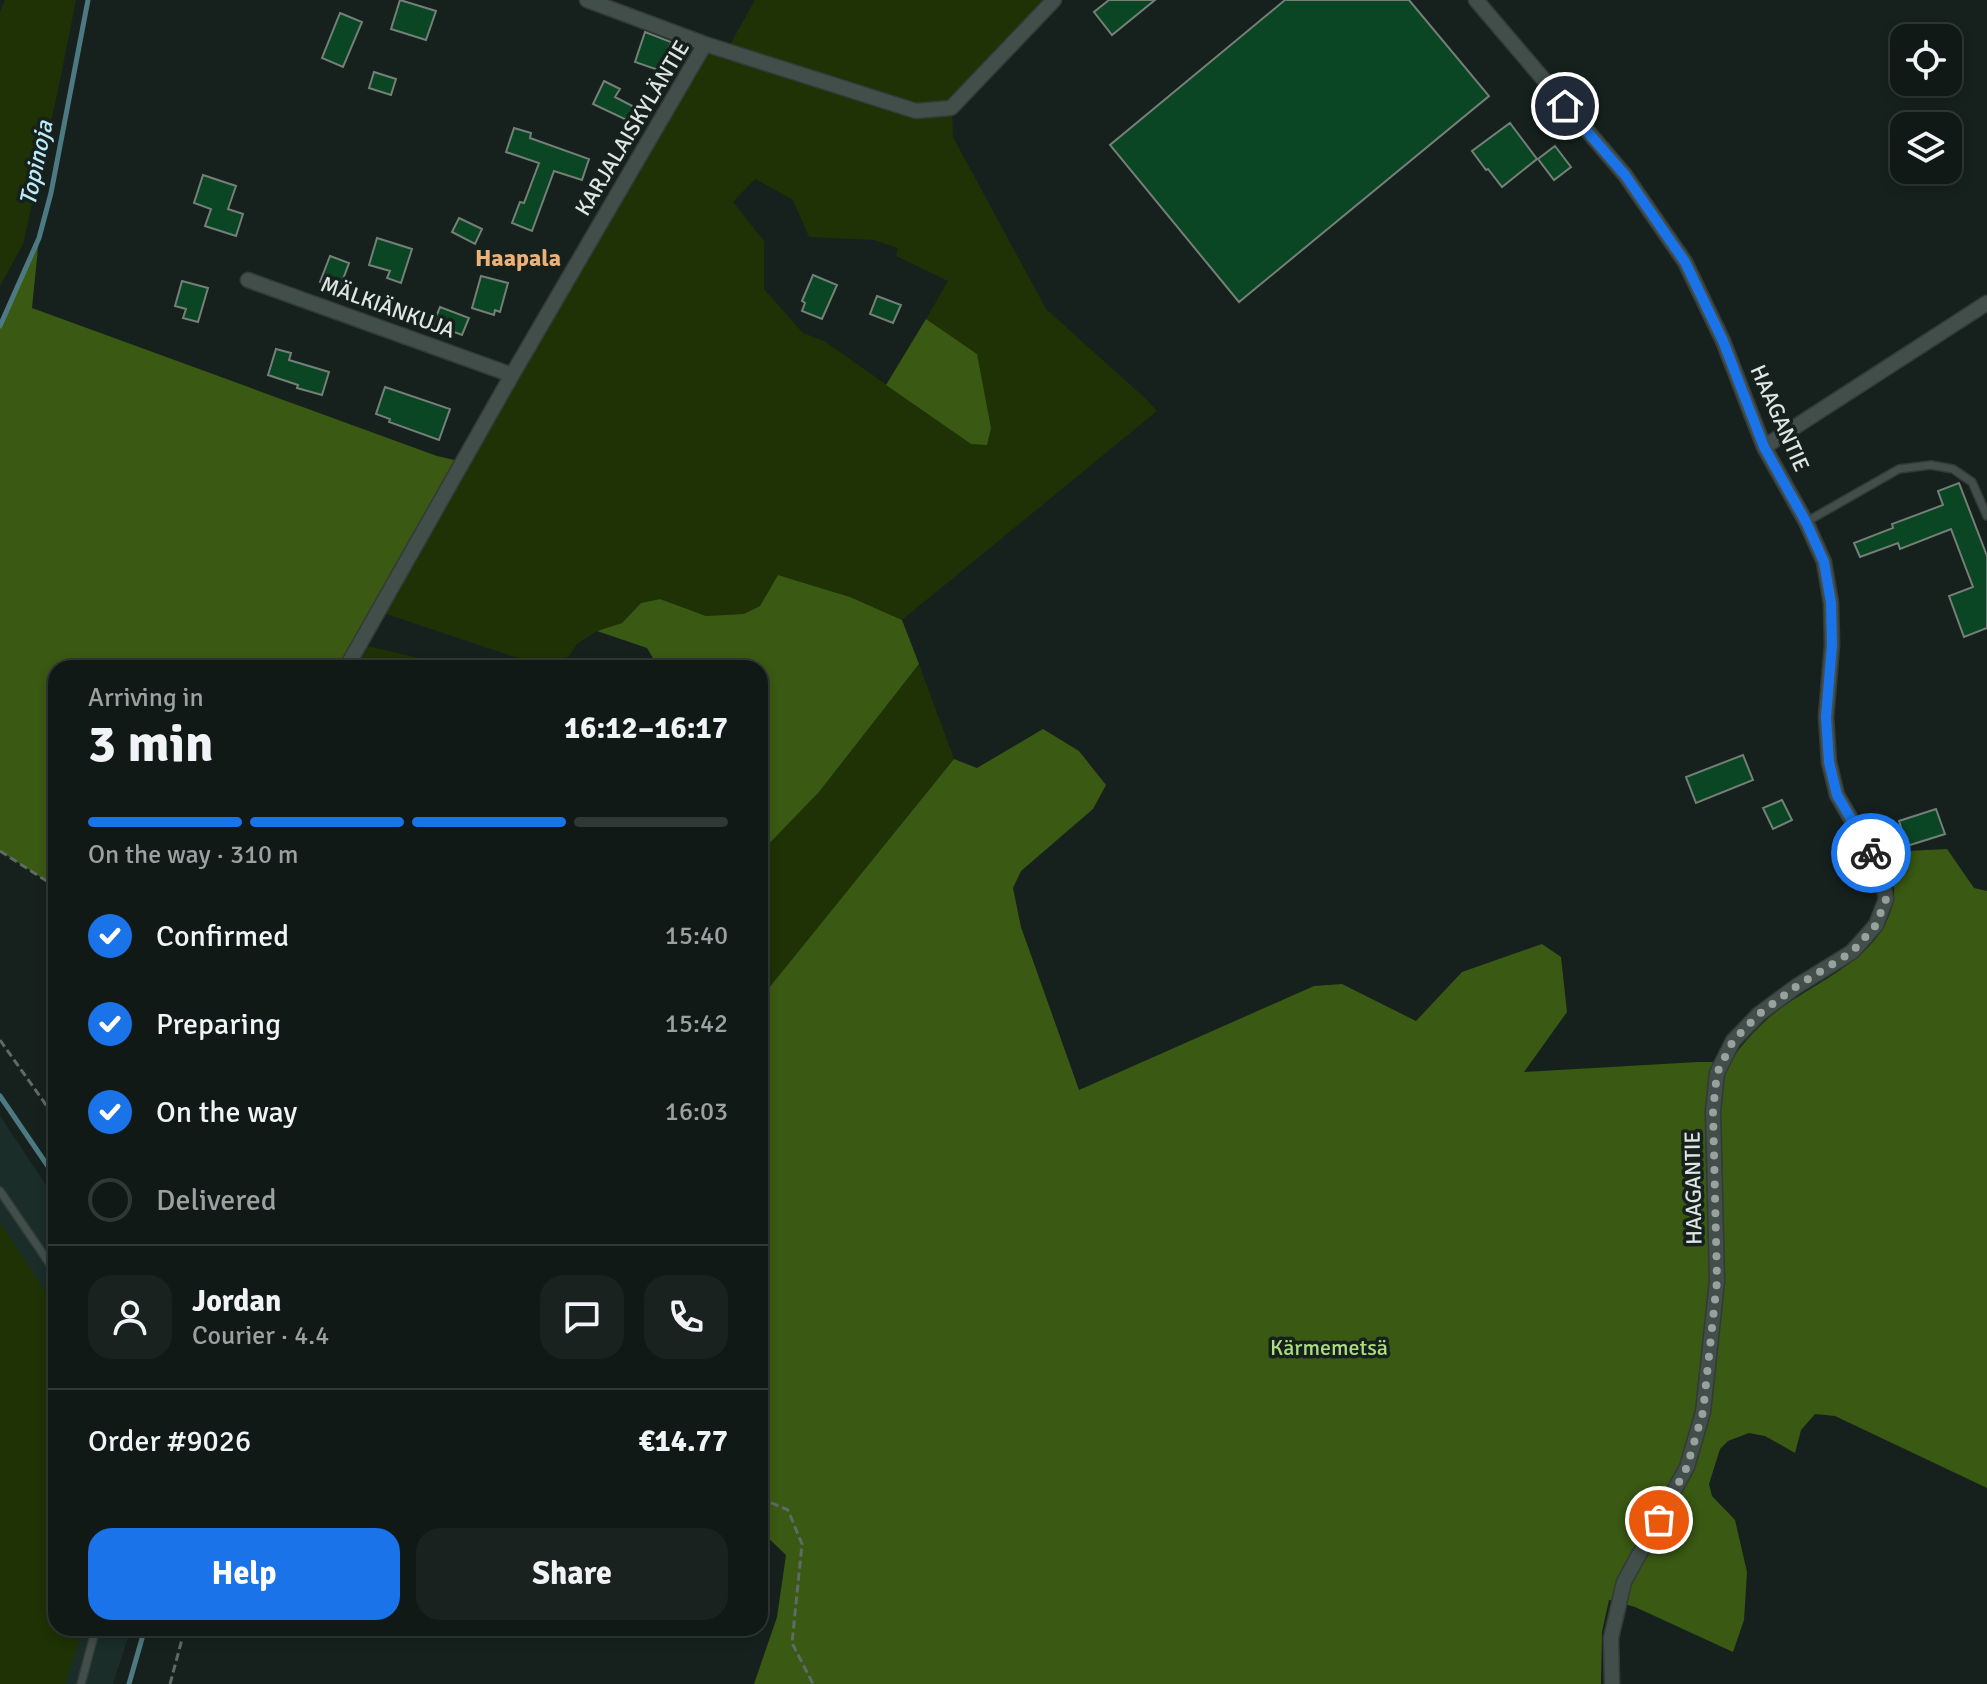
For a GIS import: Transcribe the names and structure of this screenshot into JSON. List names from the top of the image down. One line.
{"streets":{"street":["KARJALAISKYLÄNTIE","MÄLKIÄNKUJA","HAAGANTIE"]},"crossings":[["KARJALAISKYLÄNTIE","MÄLKIÄNKUJA"]],"districts":["Haapala"],"water":["Topinoja"],"parks":["Kärmemetsä"],"page":{"heading":["3 min","Arriving in","16:12–16:17"],"panel":["Jordan","Courier · 4.4","Order #9026","€14.77"],"bar":"On the way · 310 m","list":[["Confirmed","15:40"],["Preparing","15:42"],["On the way","16:03"],"Delivered"],"buttons":["Help","Share"]}}
